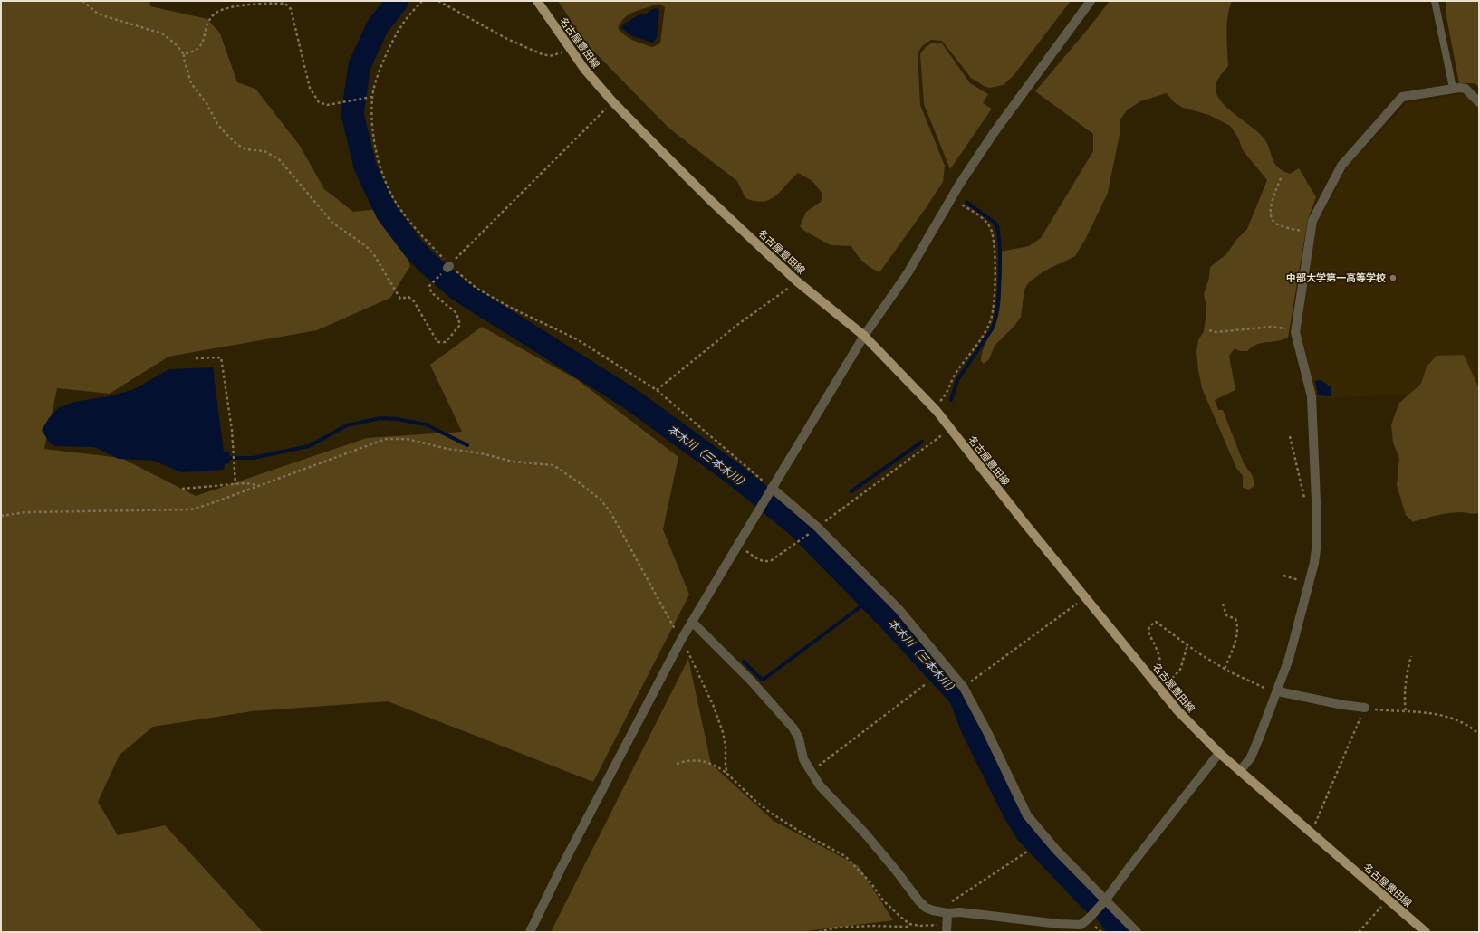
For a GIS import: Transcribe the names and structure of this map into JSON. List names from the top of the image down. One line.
{"streets":{"main road":["名古屋豊田線"]},"water":["本木川（三本木川）"],"places":["中部大学第一高等学校"]}
